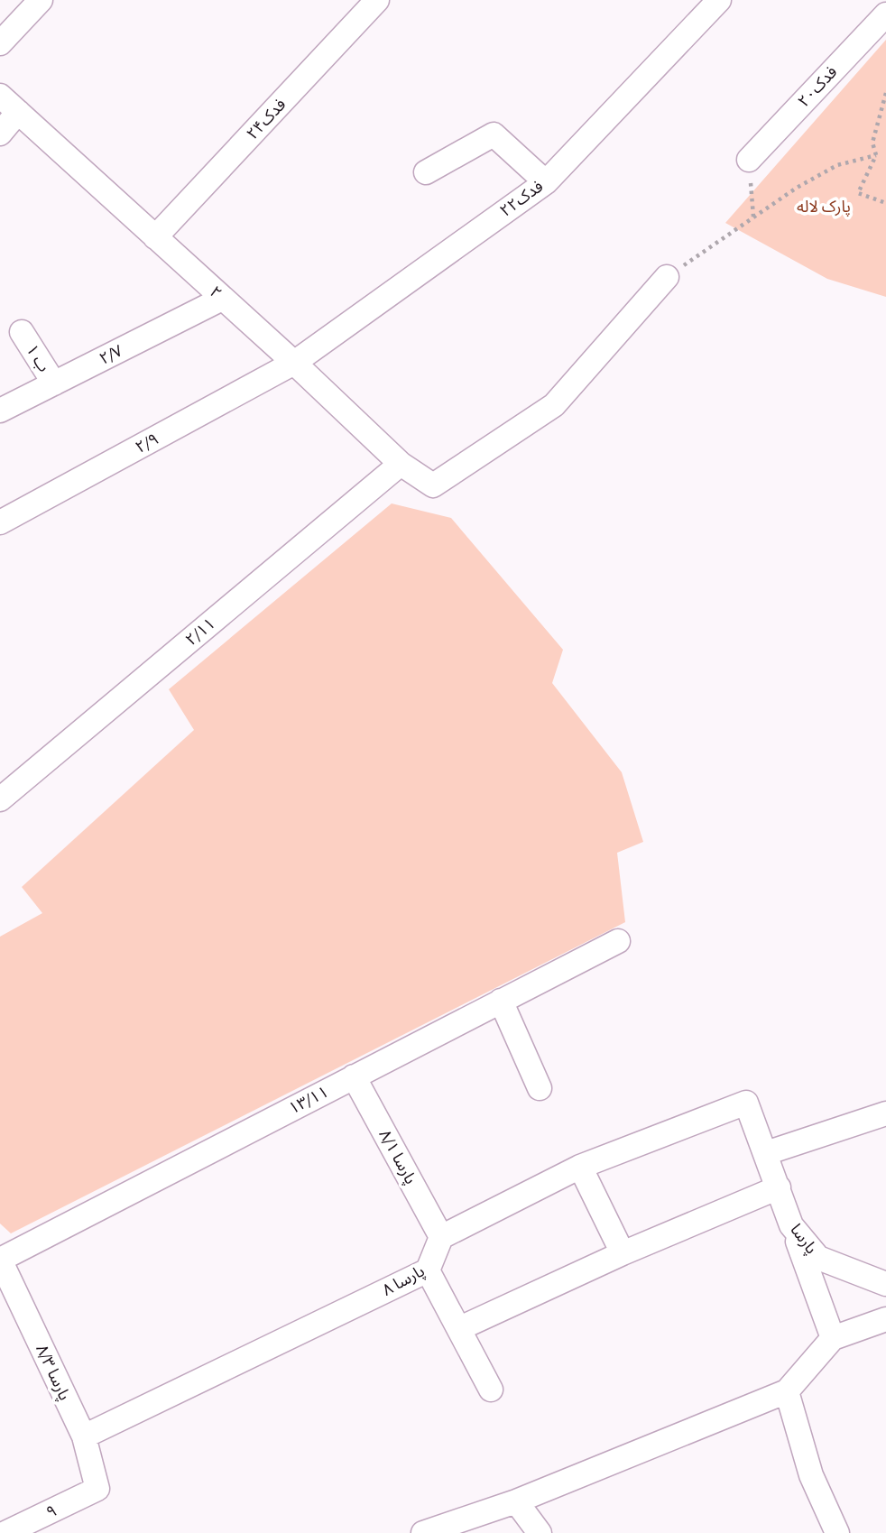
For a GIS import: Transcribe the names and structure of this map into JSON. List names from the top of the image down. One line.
{"streets":{"street":["فدک۲۰","فدک۲۴","فدک۲۲","۲","۲/۷","۱ ب","۲/۹","۲/۱۱","۱۳/۱۱","۸/۱ پارسا","پارسا","۸ پارسا","۸/۳ پارسا","۹"]},"crossings":[["فدک۲۴","۲"],["فدک۲۲","۲"],["فدک۲۲","۲/۹"],["۲","۲/۷"],["۲","۲/۹"],["۲","۲/۱۱"],["۲/۷","۱ ب"],["۱۳/۱۱","۸/۱ پارسا"],["۱۳/۱۱","۸/۳ پارسا"],["۸/۱ پارسا","۸ پارسا"],["۸ پارسا","۸/۳ پارسا"],["۸/۳ پارسا","۹"]],"parks":["پارک لاله"]}
